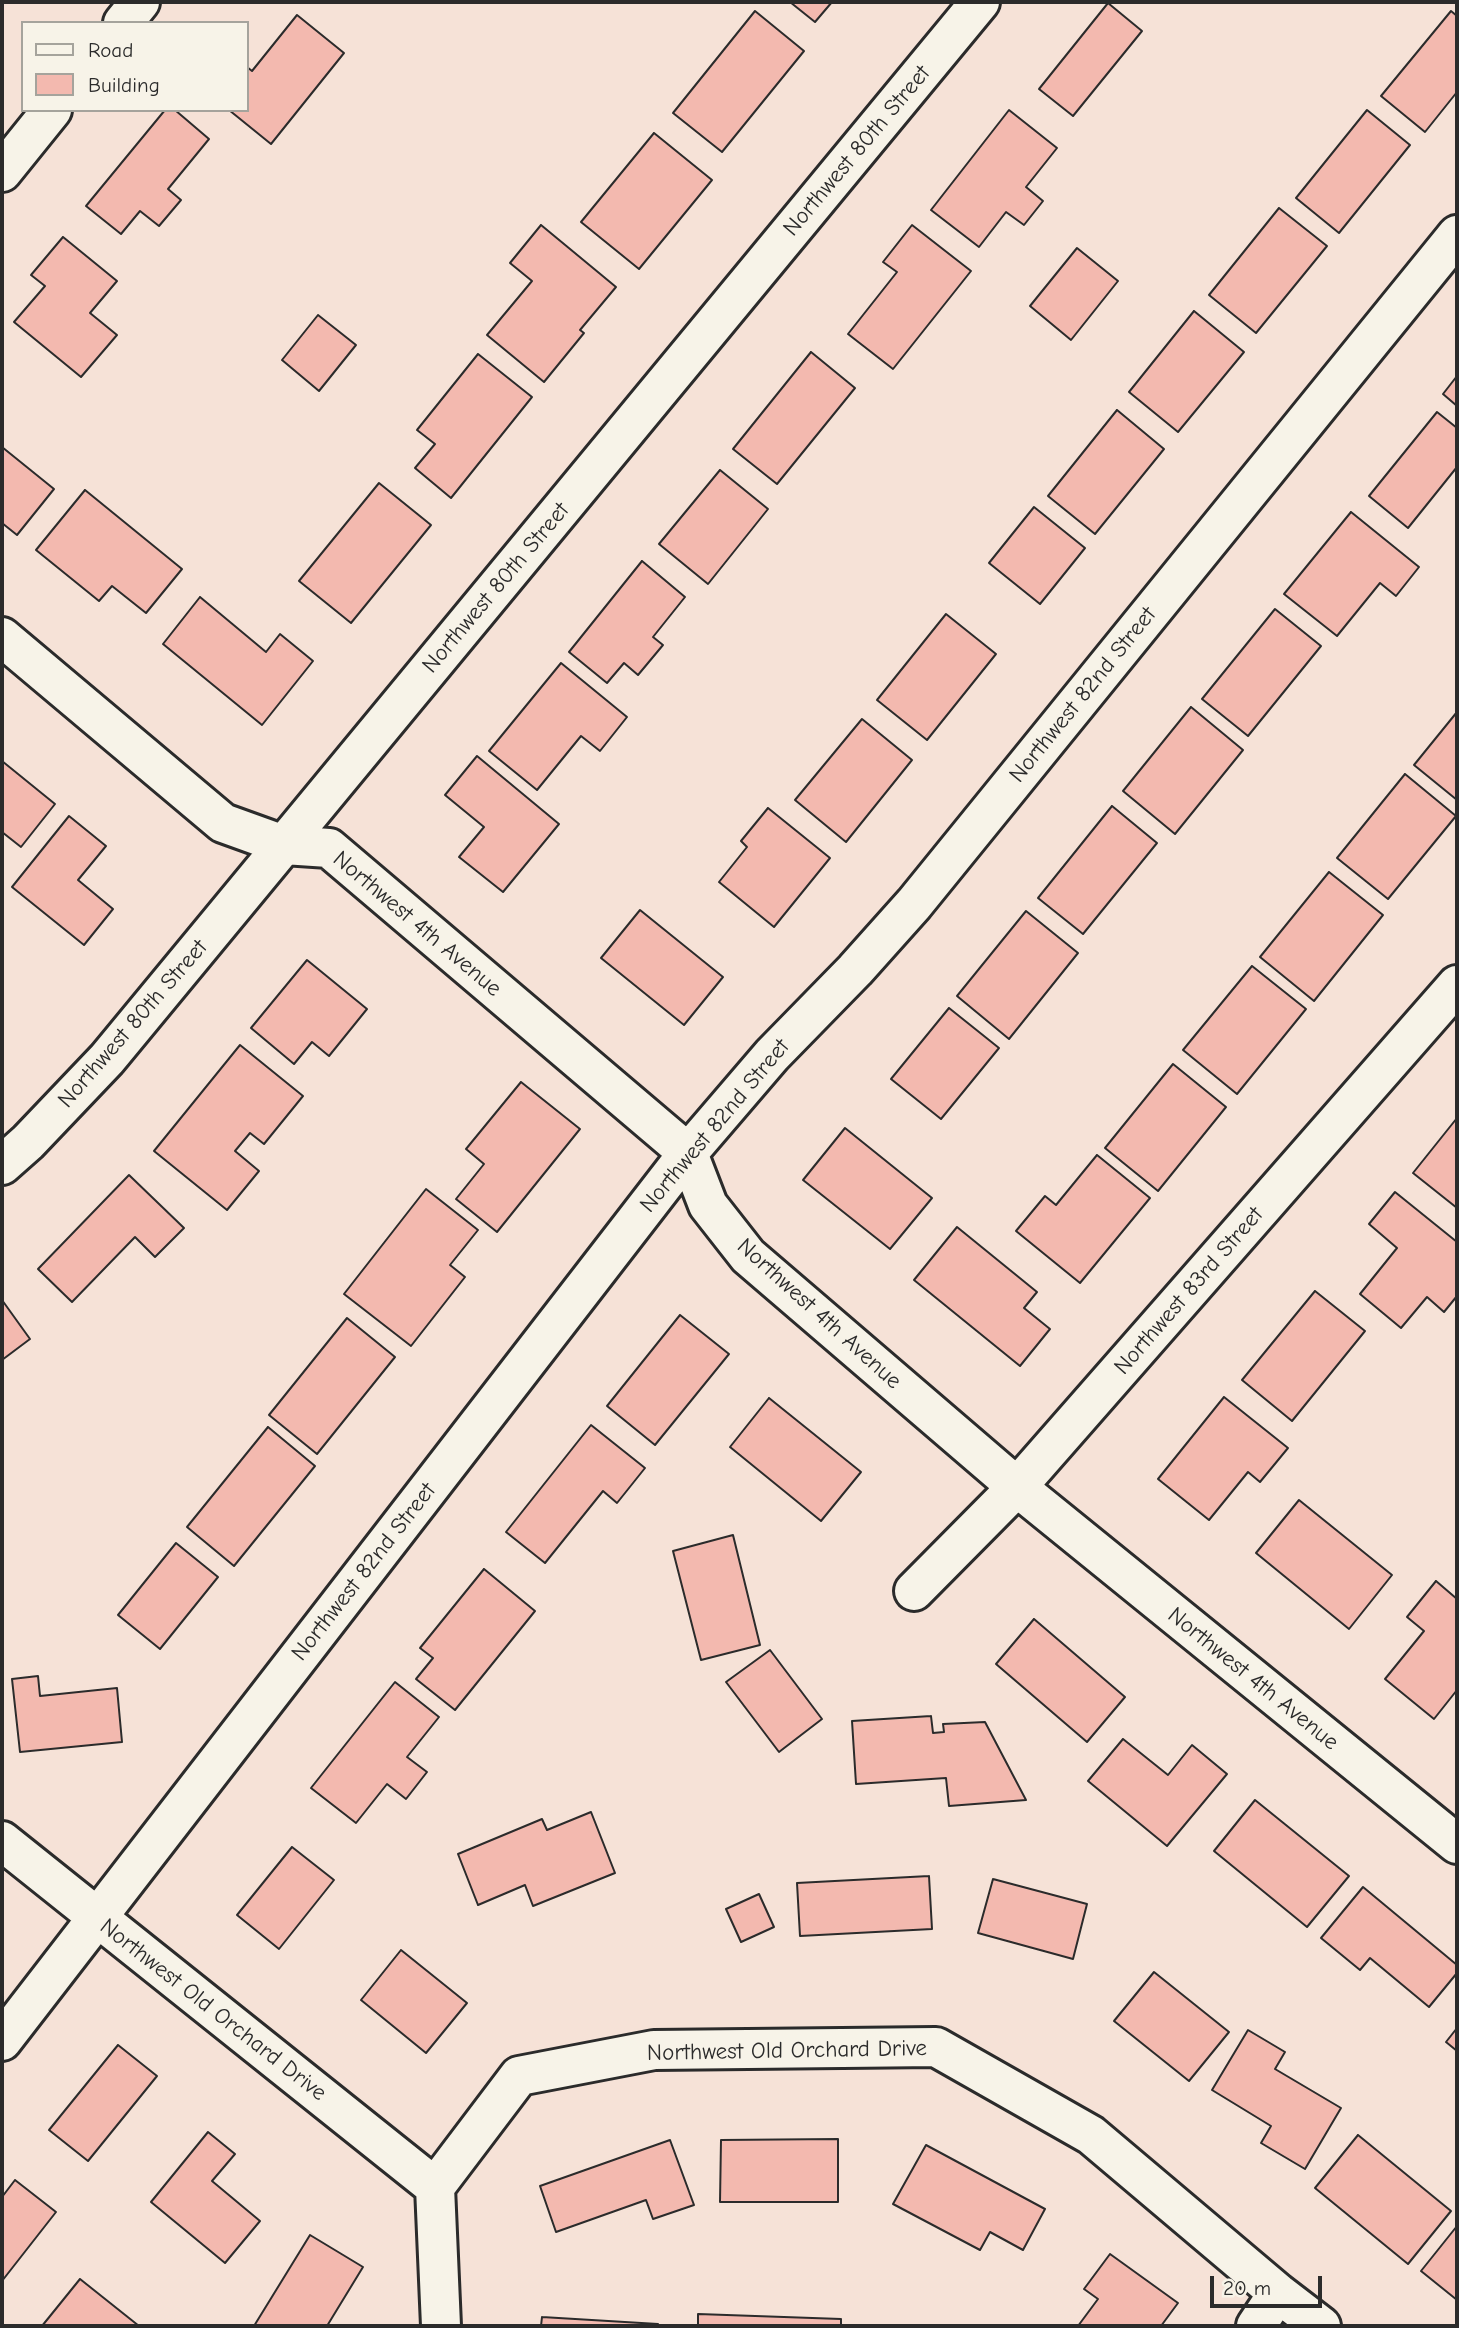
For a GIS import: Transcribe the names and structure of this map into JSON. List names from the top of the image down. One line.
{"streets":{"street":["Northwest 80th Street","Northwest 82nd Street","Northwest 4th Avenue","Northwest 83rd Street","Northwest Old Orchard Drive"]},"crossings":[["Northwest 80th Street","Northwest 4th Avenue"],["Northwest 82nd Street","Northwest 4th Avenue"],["Northwest 82nd Street","Northwest Old Orchard Drive"],["Northwest 4th Avenue","Northwest 83rd Street"]],"legend":["Road","Building"],"scale_bar":"20 m"}
